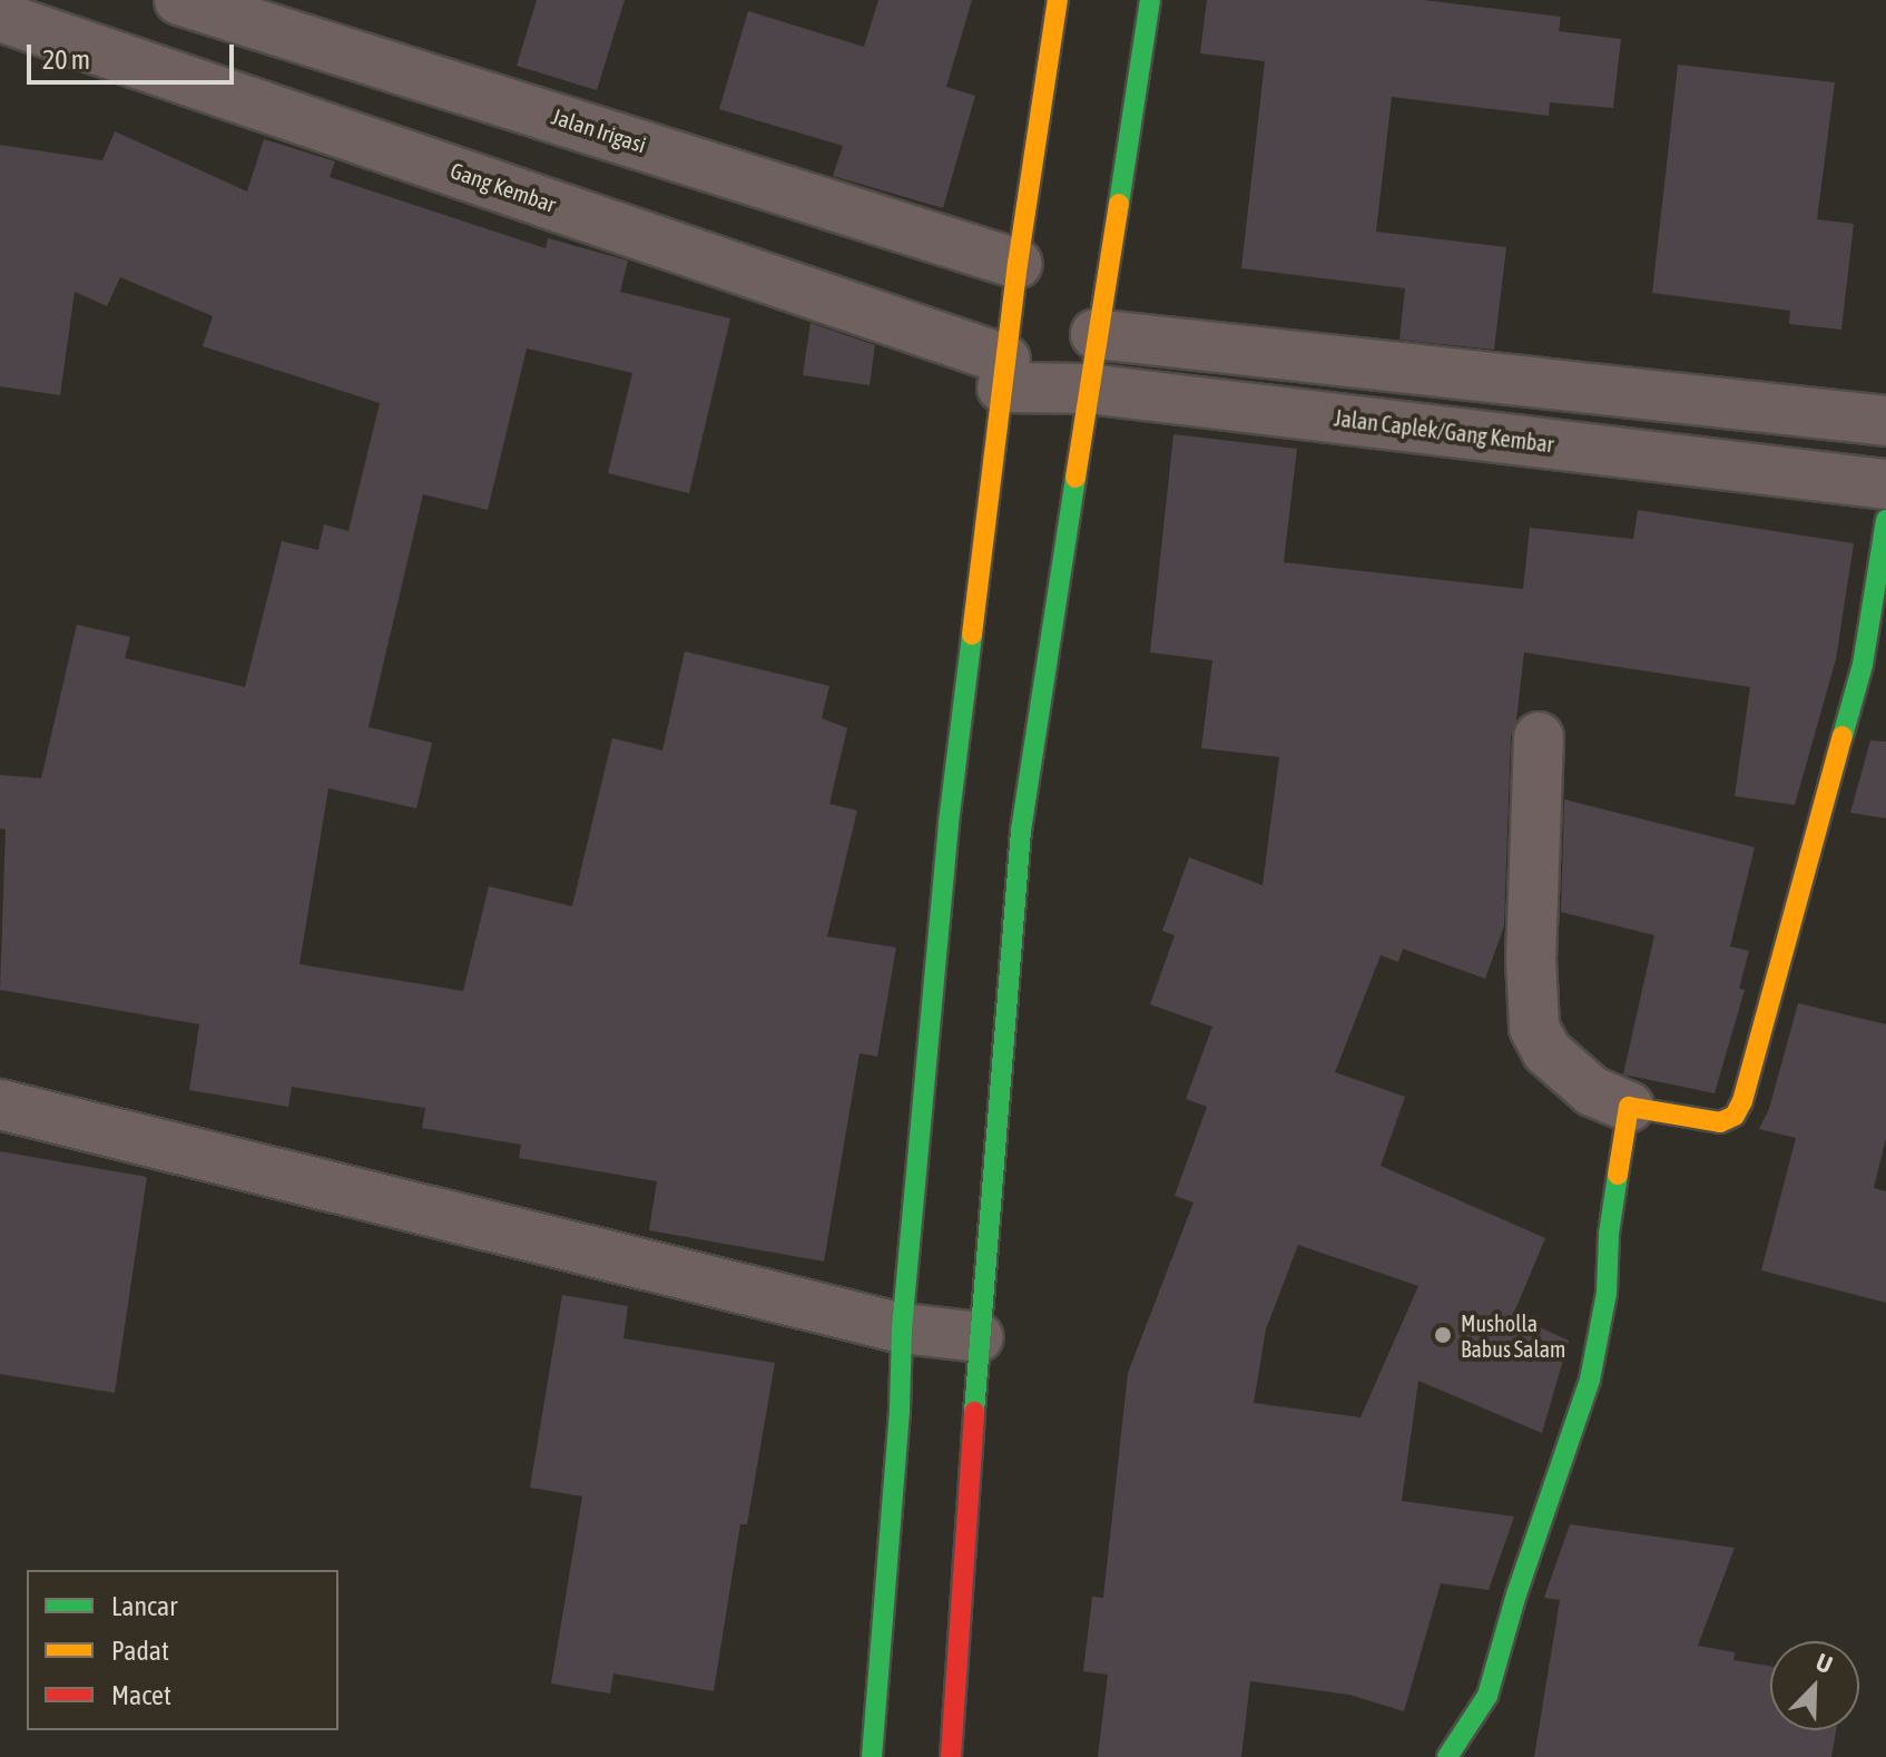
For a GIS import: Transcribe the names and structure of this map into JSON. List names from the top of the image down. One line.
{"streets":{"street":["Jalan Irigasi","Gang Kembar","Jalan Caplek/Gang Kembar"]},"crossings":[["Gang Kembar","Jalan Caplek/Gang Kembar"]],"places":["Musholla Babus Salam"],"legend":["Lancar","Padat","Macet"],"scale_bar":"20 m","north":"top right"}
